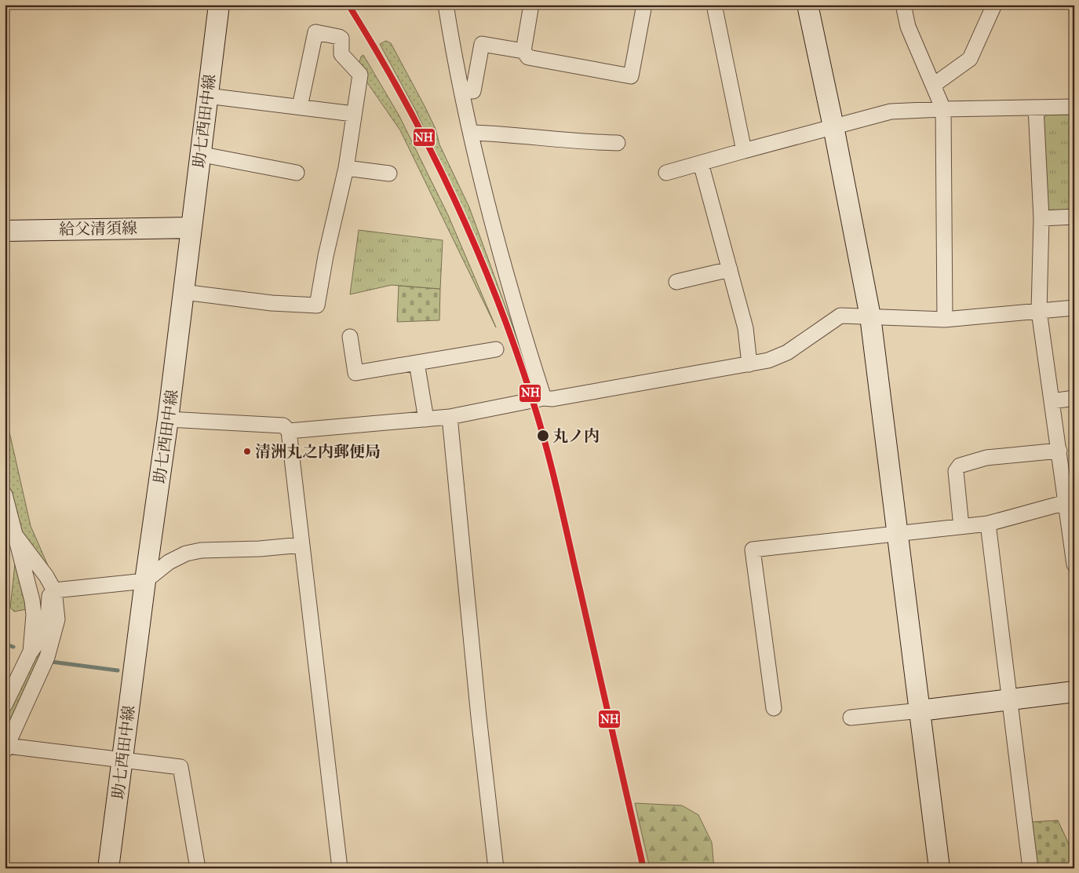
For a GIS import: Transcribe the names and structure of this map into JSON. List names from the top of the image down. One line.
{"streets":{"main road":["助七西田中線","給父清須線"]},"crossings":[["助七西田中線","給父清須線"]],"places":["丸ノ内","清洲丸之内郵便局"],"lines":["transit line NH"]}
